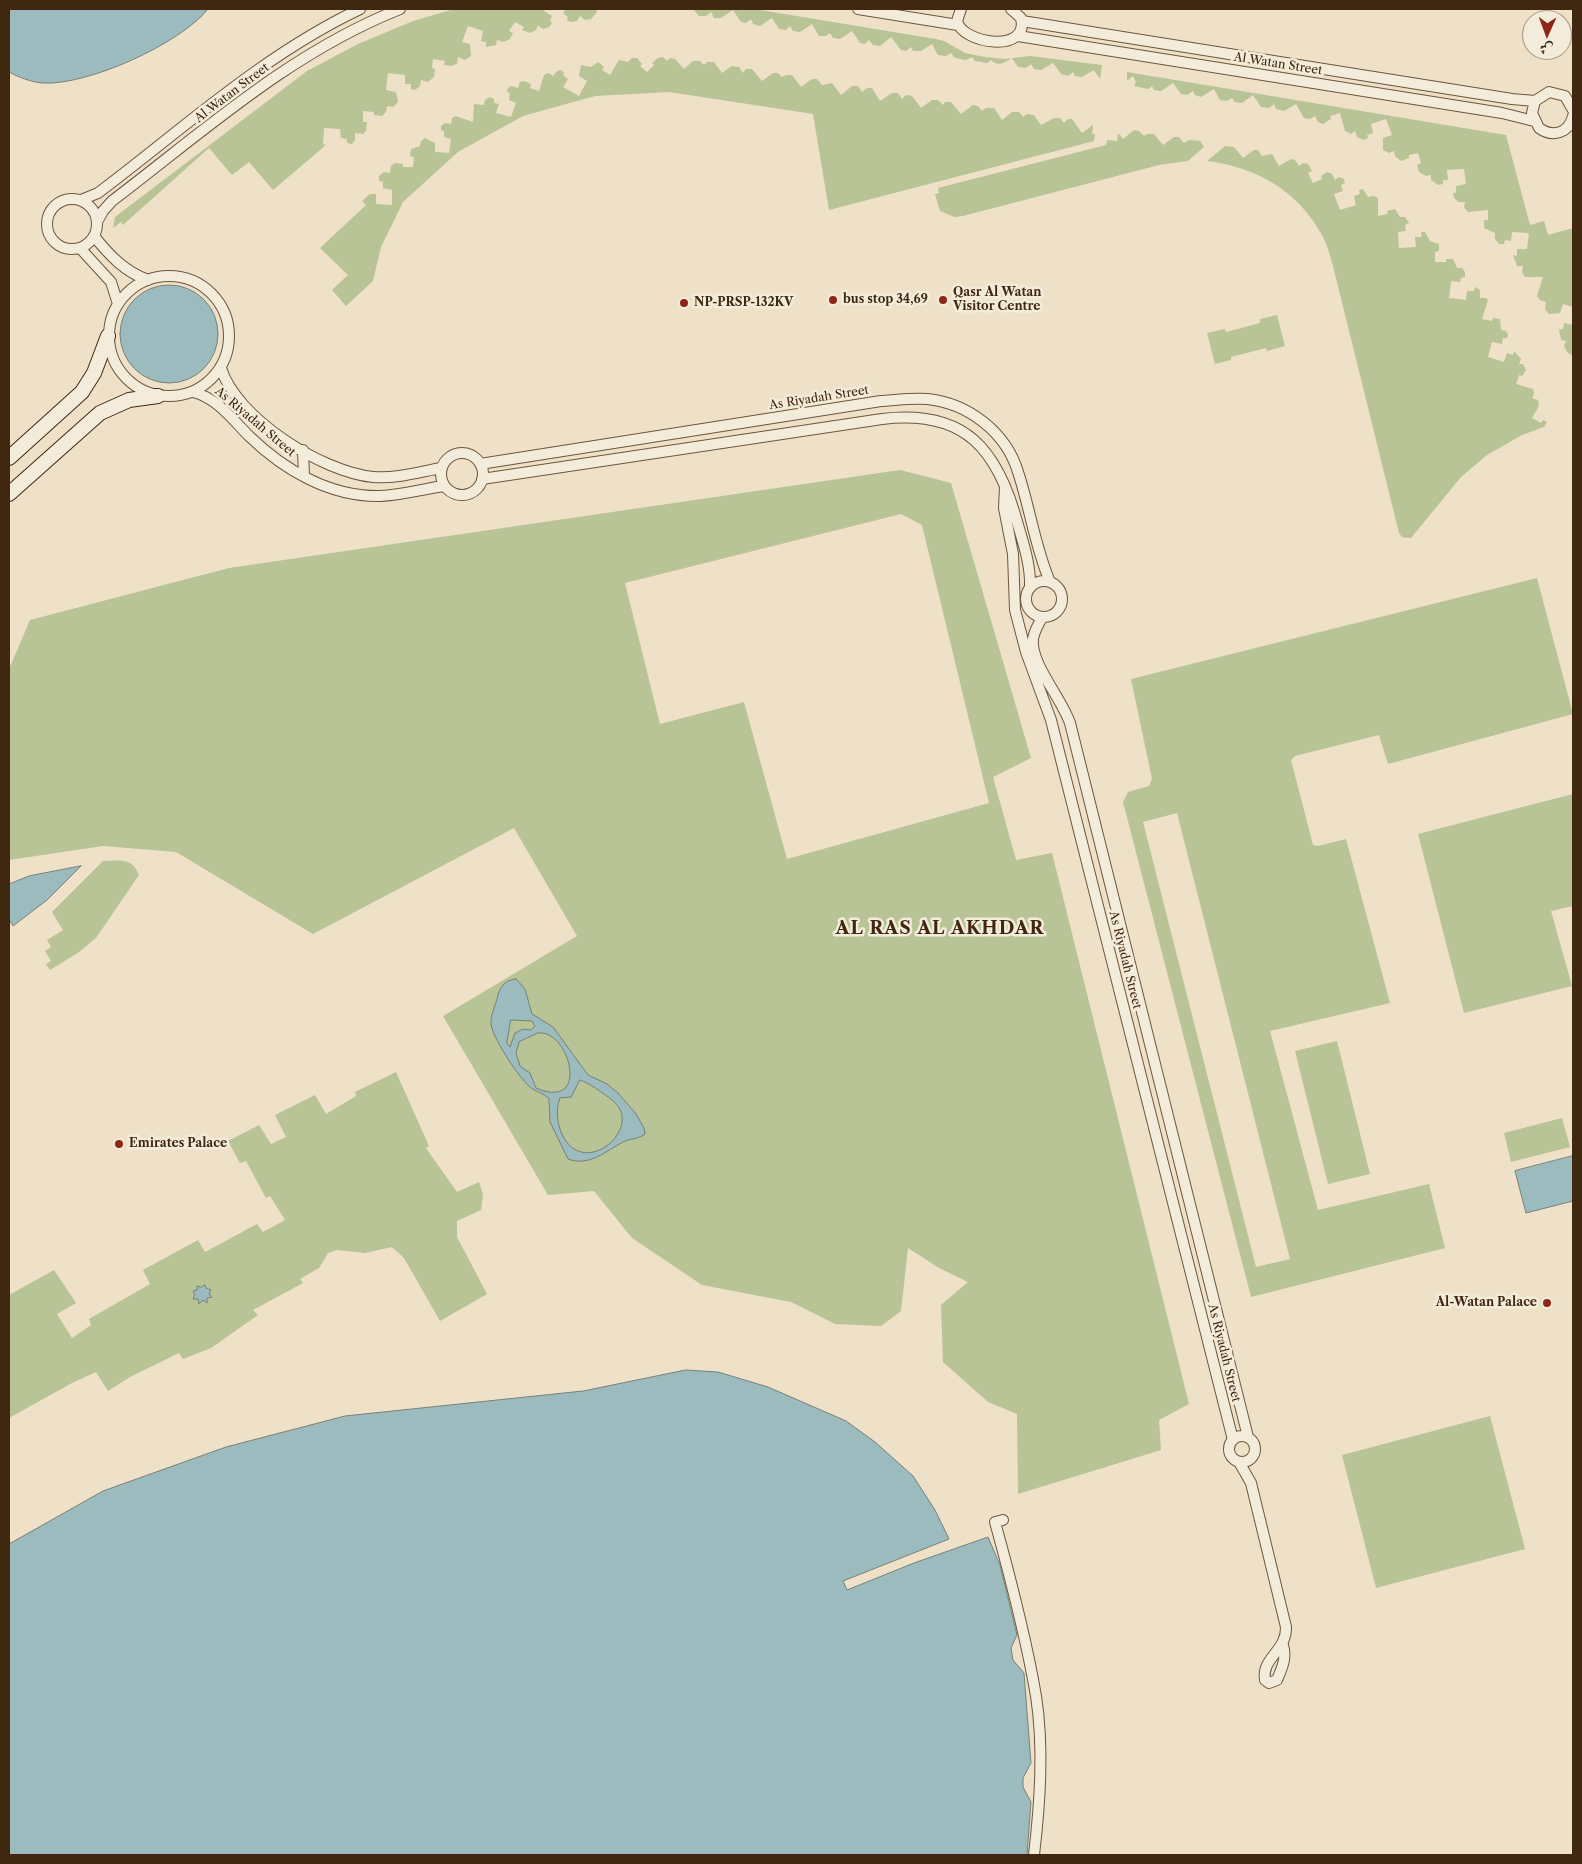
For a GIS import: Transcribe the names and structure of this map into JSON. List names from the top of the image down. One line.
{"streets":{"street":["Al Watan Street","As Riyadah Street"]},"districts":["AL RAS AL AKHDAR"],"places":["bus stop 34,69","Qasr Al Watan Visitor Centre","NP-PRSP-132KV","Emirates Palace","Al-Watan Palace"],"north":"bottom"}
